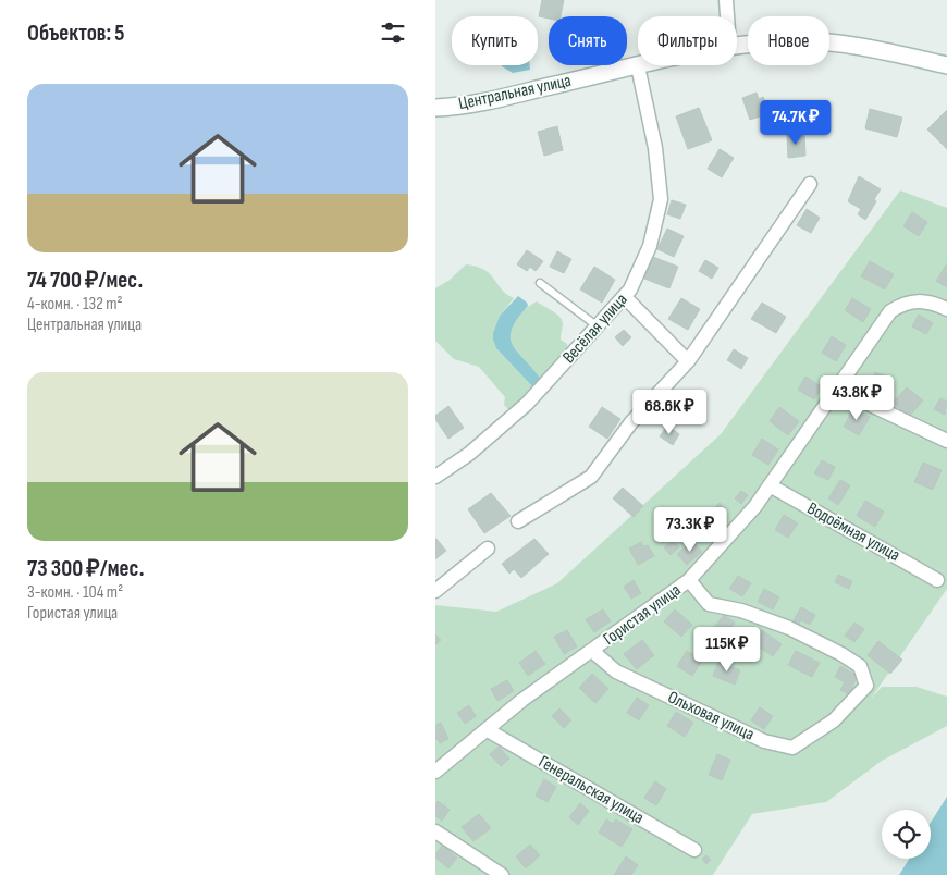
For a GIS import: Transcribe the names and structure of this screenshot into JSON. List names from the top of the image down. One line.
{"streets":{"street":["Центральная улица","Весёлая улица","Водоёмная улица","Гористая улица","Ольховая улица","Генеральская улица"]},"crossings":[["Центральная улица","Весёлая улица"],["Водоёмная улица","Гористая улица"],["Гористая улица","Ольховая улица"],["Гористая улица","Генеральская улица"]],"page":{"heading":"Объектов: 5","chip":["Купить","Снять","Фильтры","Новое"],"list":[{"name":"74 700 ₽/мес.","note":"4-комн. · 132 m² · Центральная улица"},{"name":"73 300 ₽/мес.","note":"3-комн. · 104 m² · Гористая улица"}],"price":["74.7K ₽","43.8K ₽","68.6K ₽","73.3K ₽","115K ₽"]}}
